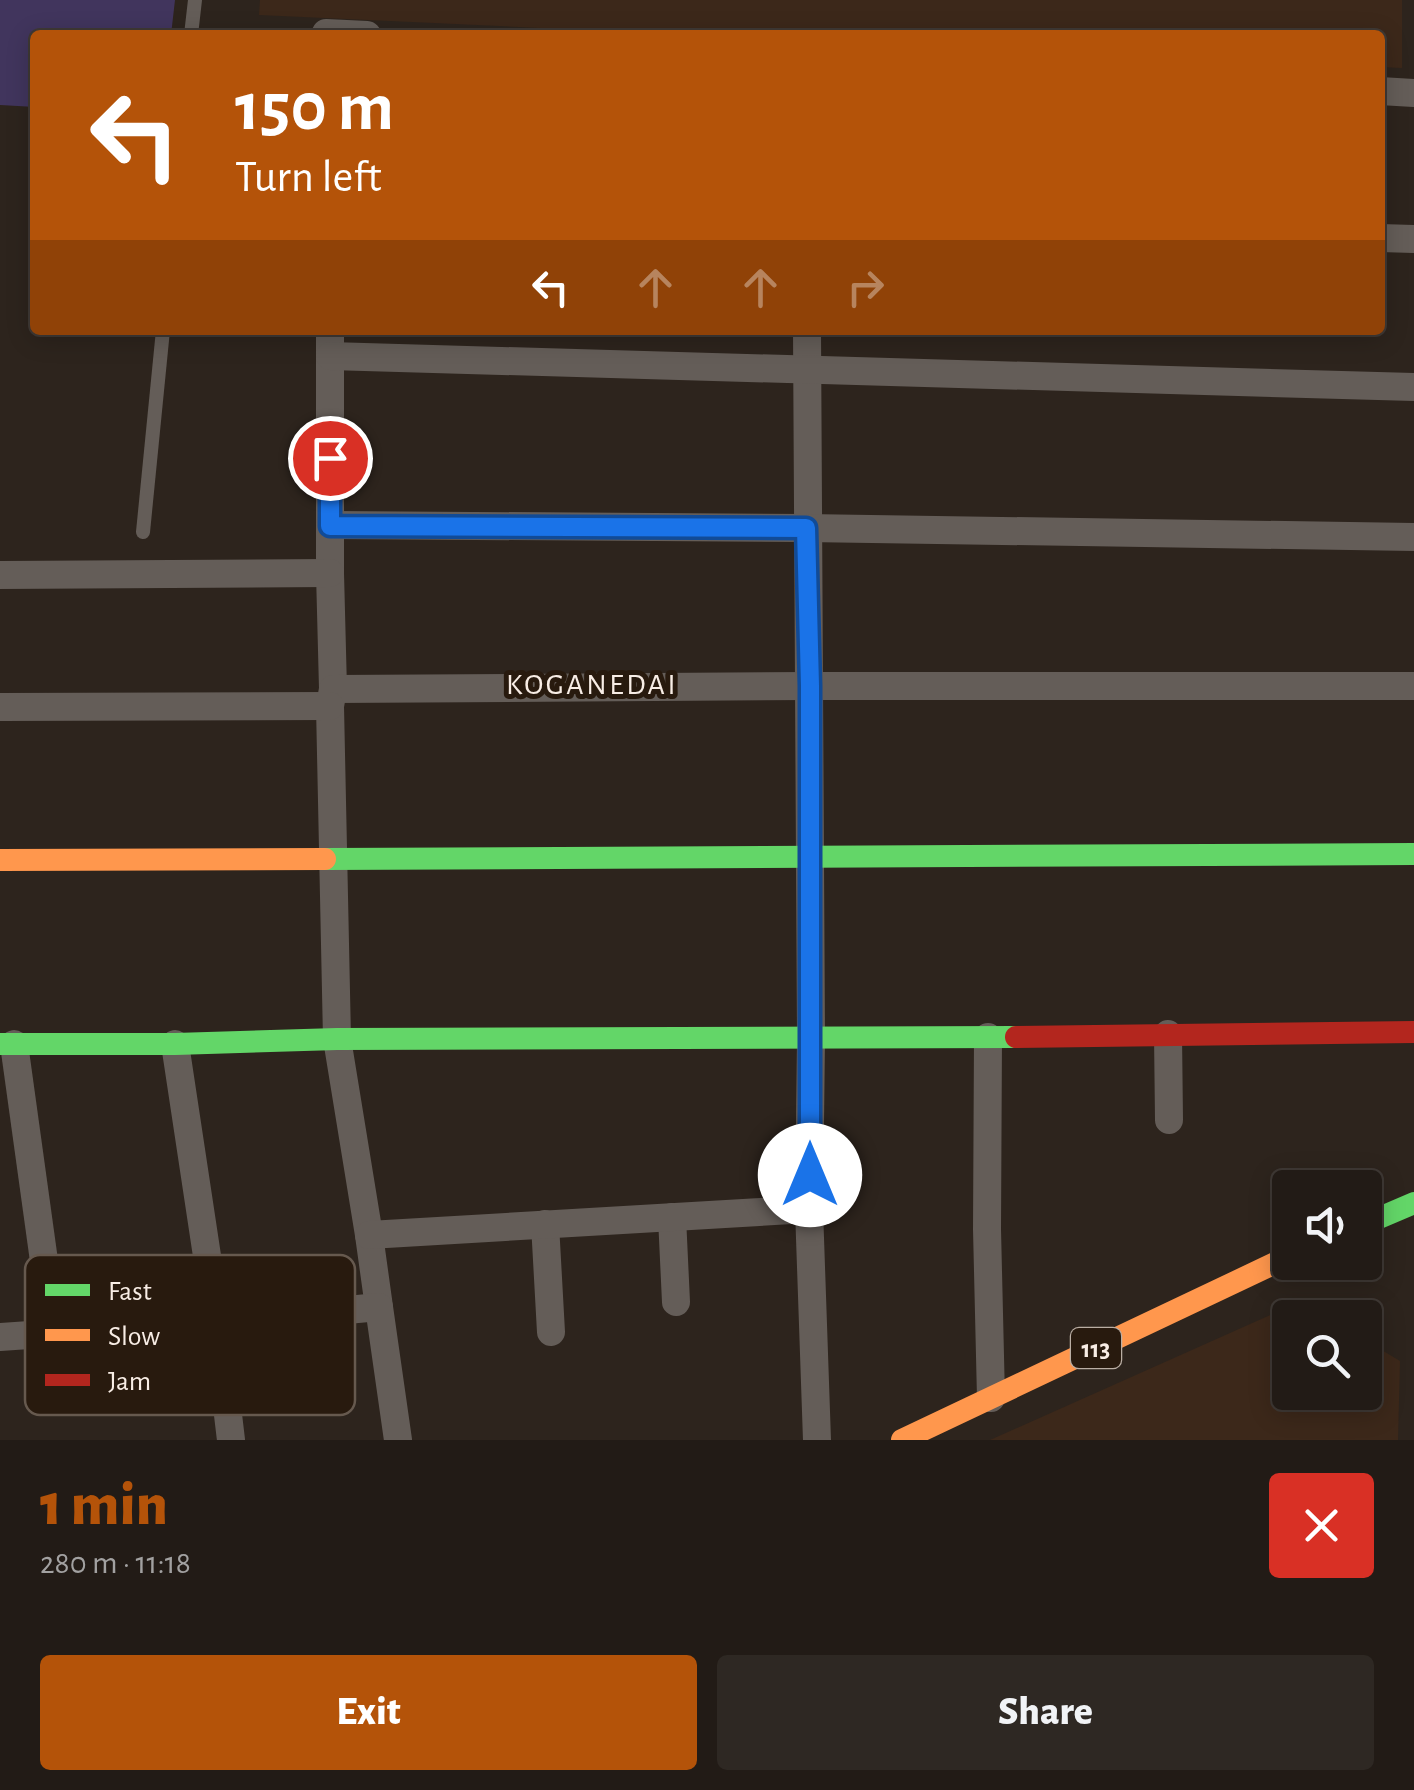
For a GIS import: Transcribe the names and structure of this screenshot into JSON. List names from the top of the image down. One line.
{"streets":{"main road":["113"]},"districts":["KOGANEDAI"],"legend":["Fast","Slow","Jam"],"page":{"turn":["150 m","Turn left"],"heading":["1 min","280 m · 11:18"],"buttons":["Exit","Share"]}}
